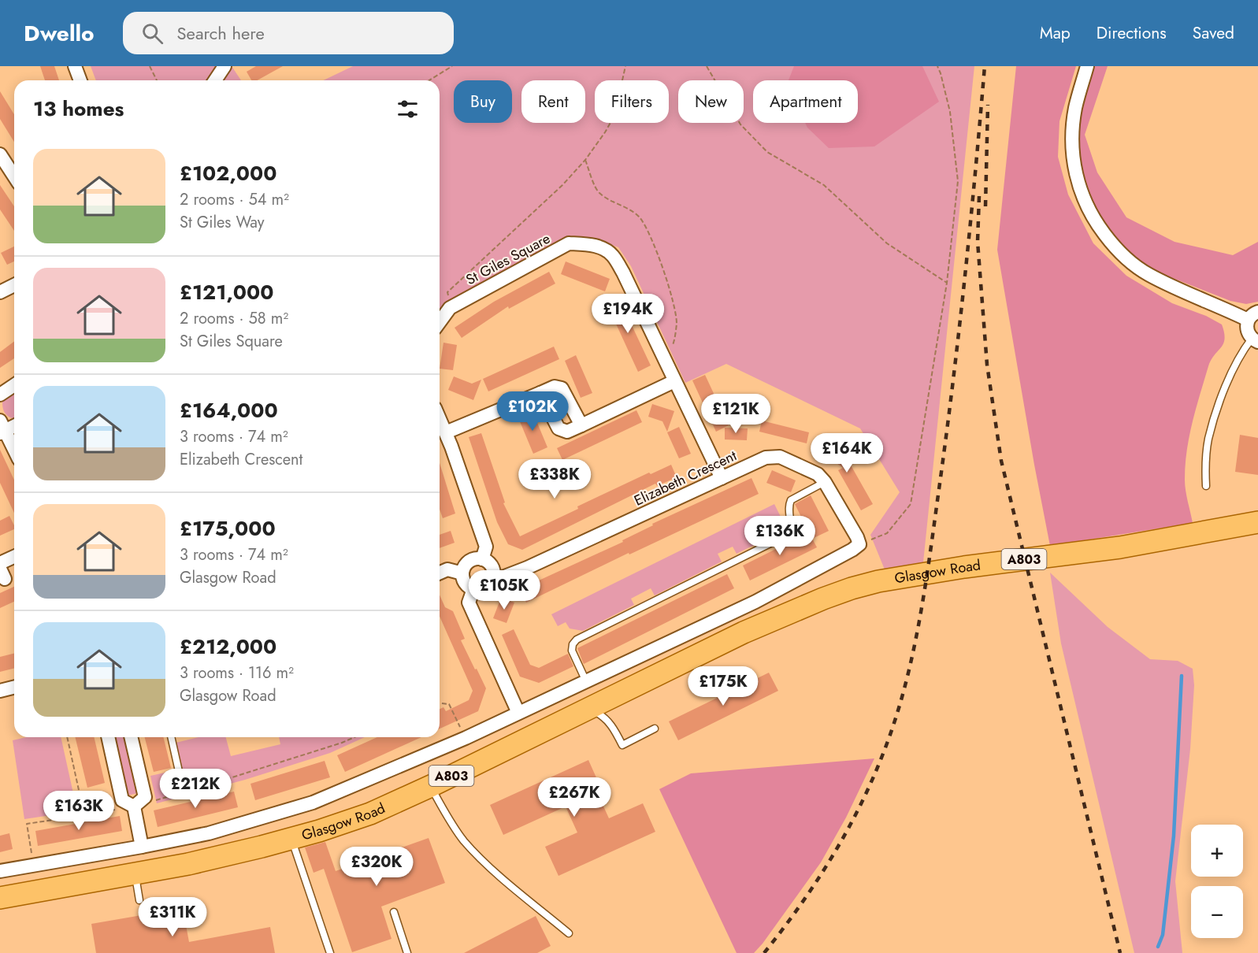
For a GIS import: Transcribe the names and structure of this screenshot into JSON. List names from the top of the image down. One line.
{"streets":{"main road":["A803","Glasgow Road"],"street":["St Giles Square","Elizabeth Crescent"]},"crossings":[["St Giles Square","Elizabeth Crescent"],["Elizabeth Crescent","Glasgow Road"]],"page":{"header":"Dwello","search":"Search here","nav":["Map","Directions","Saved"],"chip":["Buy","Rent","Filters","New","Apartment"],"heading":"13 homes","list":[{"name":"£102,000","note":"2 rooms · 54 m² · St Giles Way"},{"name":"£121,000","note":"2 rooms · 58 m² · St Giles Square"},{"name":"£164,000","note":"3 rooms · 74 m² · Elizabeth Crescent"},{"name":"£175,000","note":"3 rooms · 74 m² · Glasgow Road"},{"name":"£212,000","note":"3 rooms · 116 m² · Glasgow Road"}],"price":["£194K","£102K","£121K","£164K","£338K","£136K","£105K","£175K","£212K","£267K","£163K","£320K","£311K"],"map_buttons":["+","−"]}}
